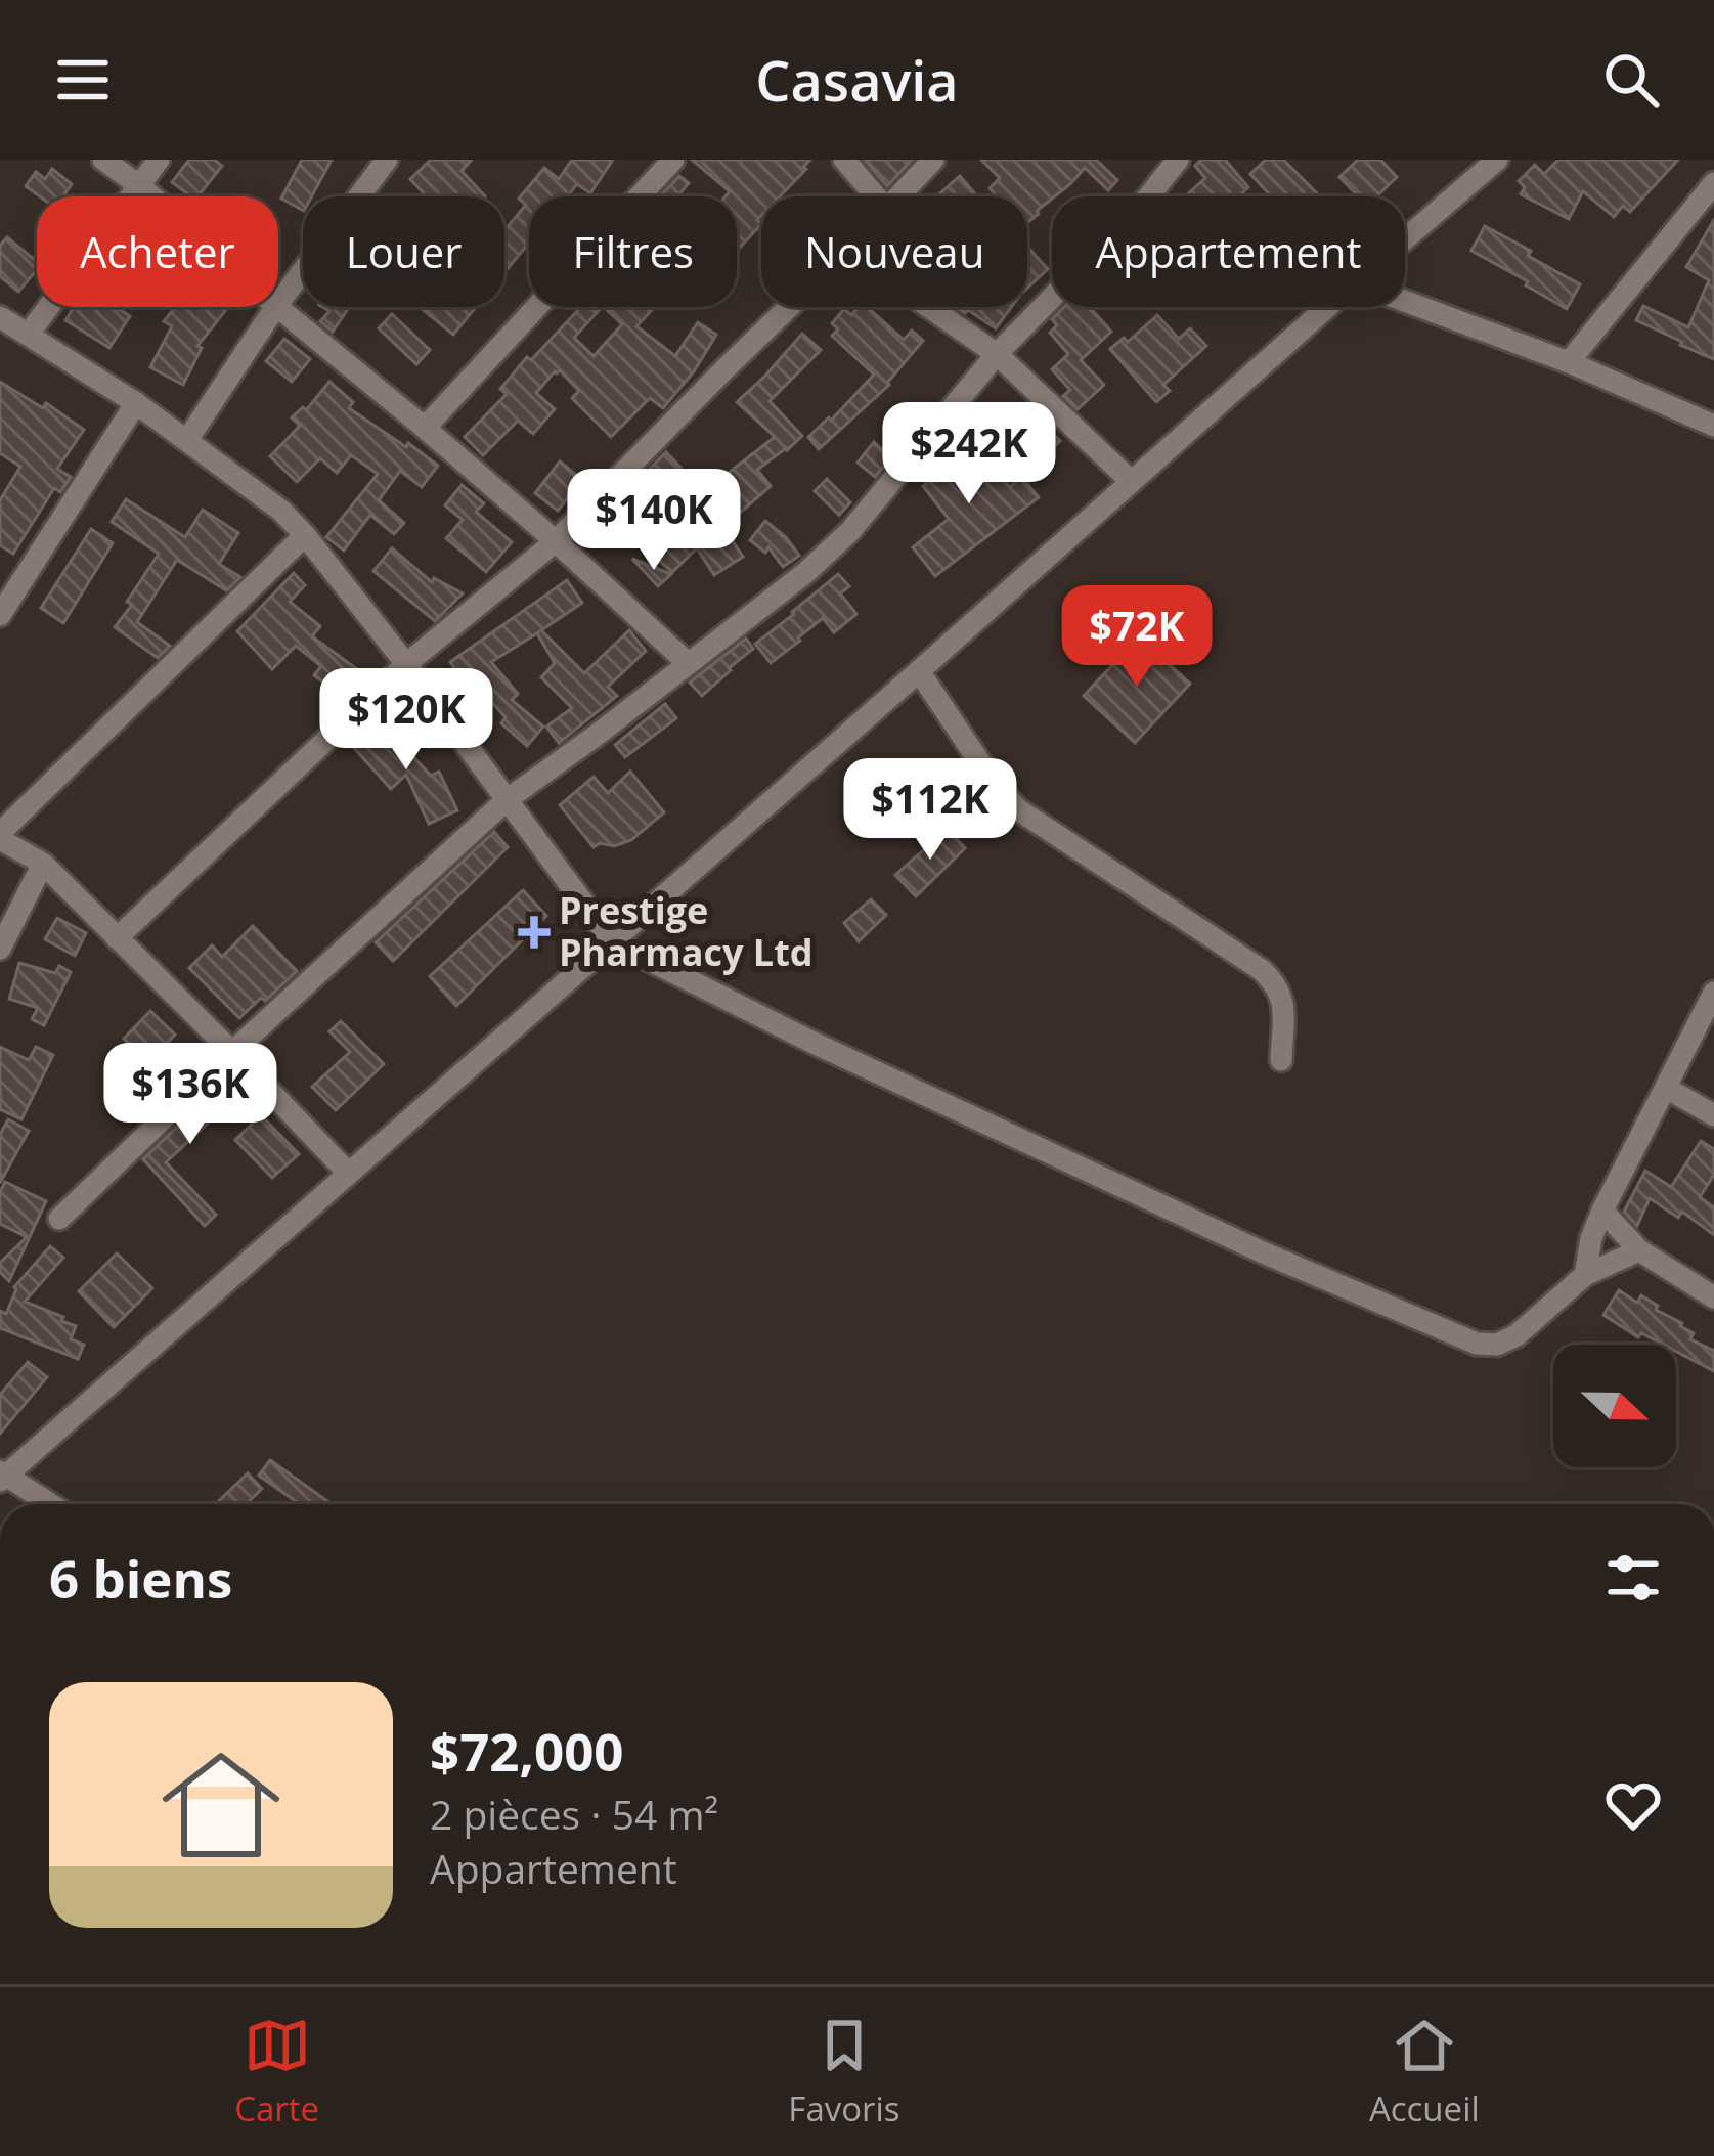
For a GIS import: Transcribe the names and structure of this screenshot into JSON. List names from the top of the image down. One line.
{"places":{"health":["Prestige Pharmacy Ltd"]},"north":"right","page":{"header":"Casavia","chip":["Acheter","Louer","Filtres","Nouveau","Appartement"],"price":["$242K","$140K","$72K","$120K","$112K","$136K"],"heading":"6 biens","list":[{"name":"$72,000","note":"2 pièces · 54 m² · Appartement"}],"tabs":["Carte","Favoris","Accueil"]}}
